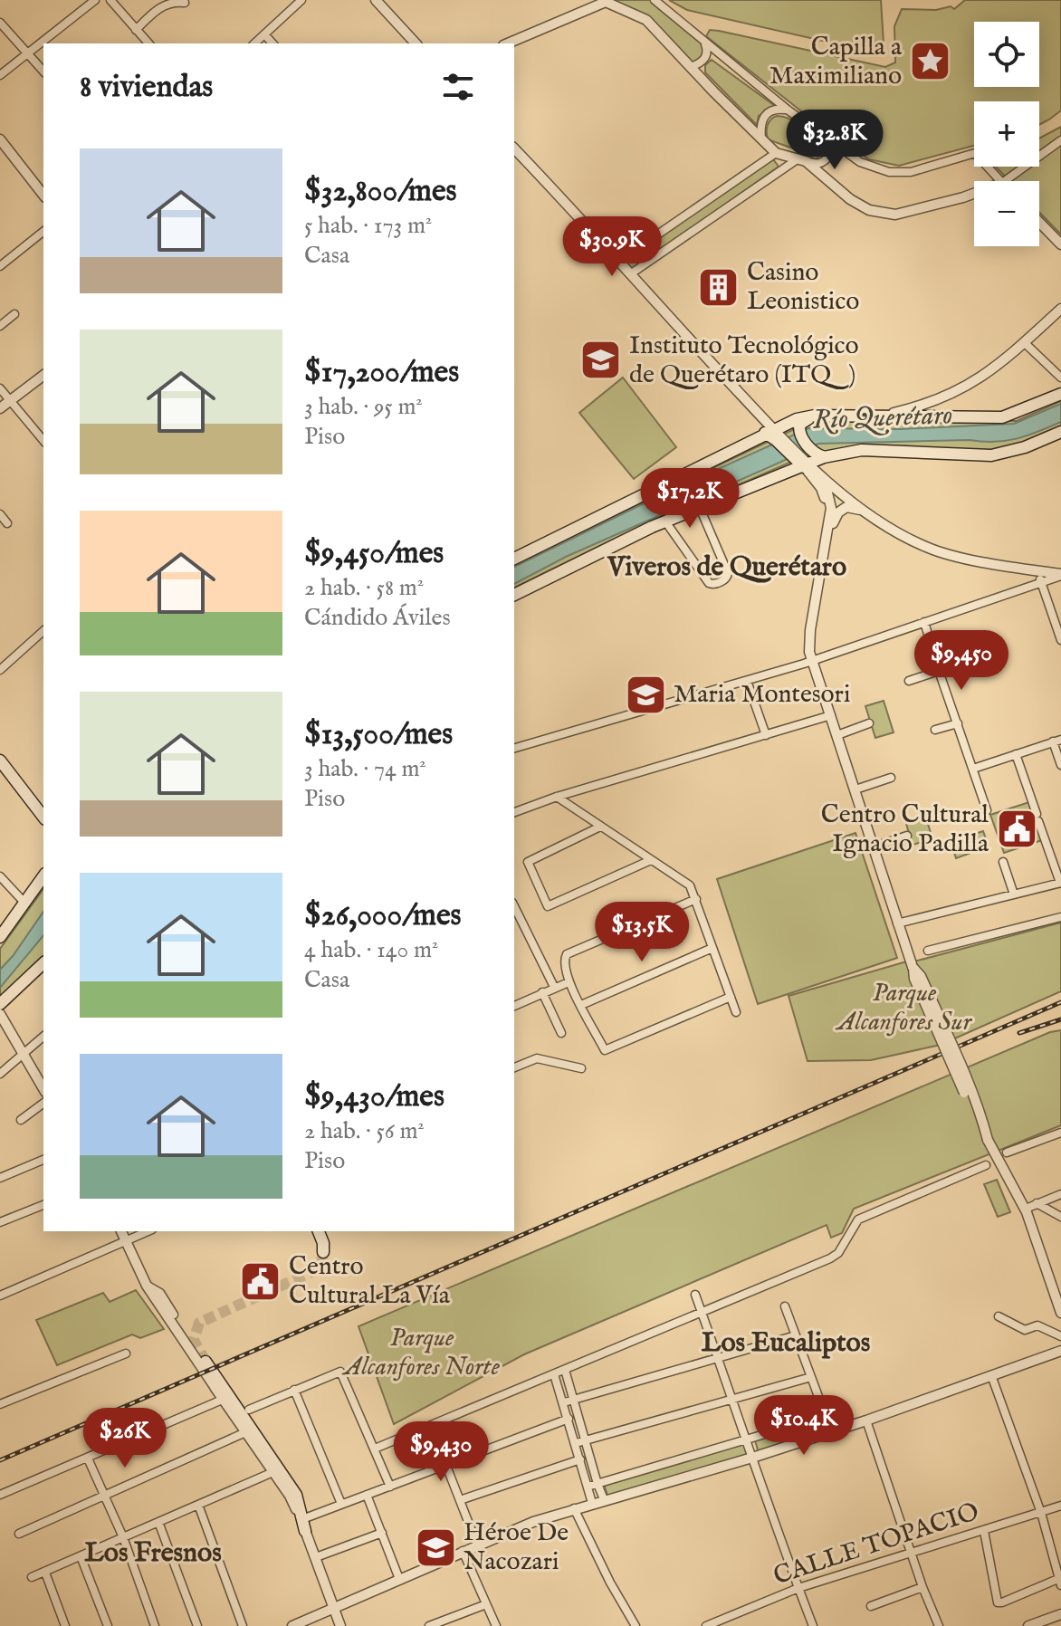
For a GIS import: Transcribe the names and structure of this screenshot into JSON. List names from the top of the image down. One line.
{"streets":{"street":["CALLE TOPACIO"]},"districts":["Viveros de Querétaro","Los Eucaliptos","Los Fresnos"],"water":["Río Querétaro"],"parks":["Parque Alcanfores Sur","Parque Alcanfores Norte"],"places":{"place":["Capilla a Maximiliano"],"building":["Casino Leonistico"],"school or university":["Instituto Tecnológico de Querétaro (ITQ)","Maria Montesori","Héroe De Nacozari"],"public building":["Centro Cultural Ignacio Padilla","Centro Cultural La Vía"]},"page":{"map_buttons":["+","−"],"heading":"8 viviendas","price":["$32.8K","$30.9K","$17.2K","$9,450","$13.5K","$10.4K","$26K","$9,430"],"list":[{"name":"$32,800/mes","note":"5 hab. · 173 m² · Casa"},{"name":"$17,200/mes","note":"3 hab. · 95 m² · Piso"},{"name":"$9,450/mes","note":"2 hab. · 58 m² · Cándido Áviles"},{"name":"$13,500/mes","note":"3 hab. · 74 m² · Piso"},{"name":"$26,000/mes","note":"4 hab. · 140 m² · Casa"},{"name":"$9,430/mes","note":"2 hab. · 56 m² · Piso"}]}}
